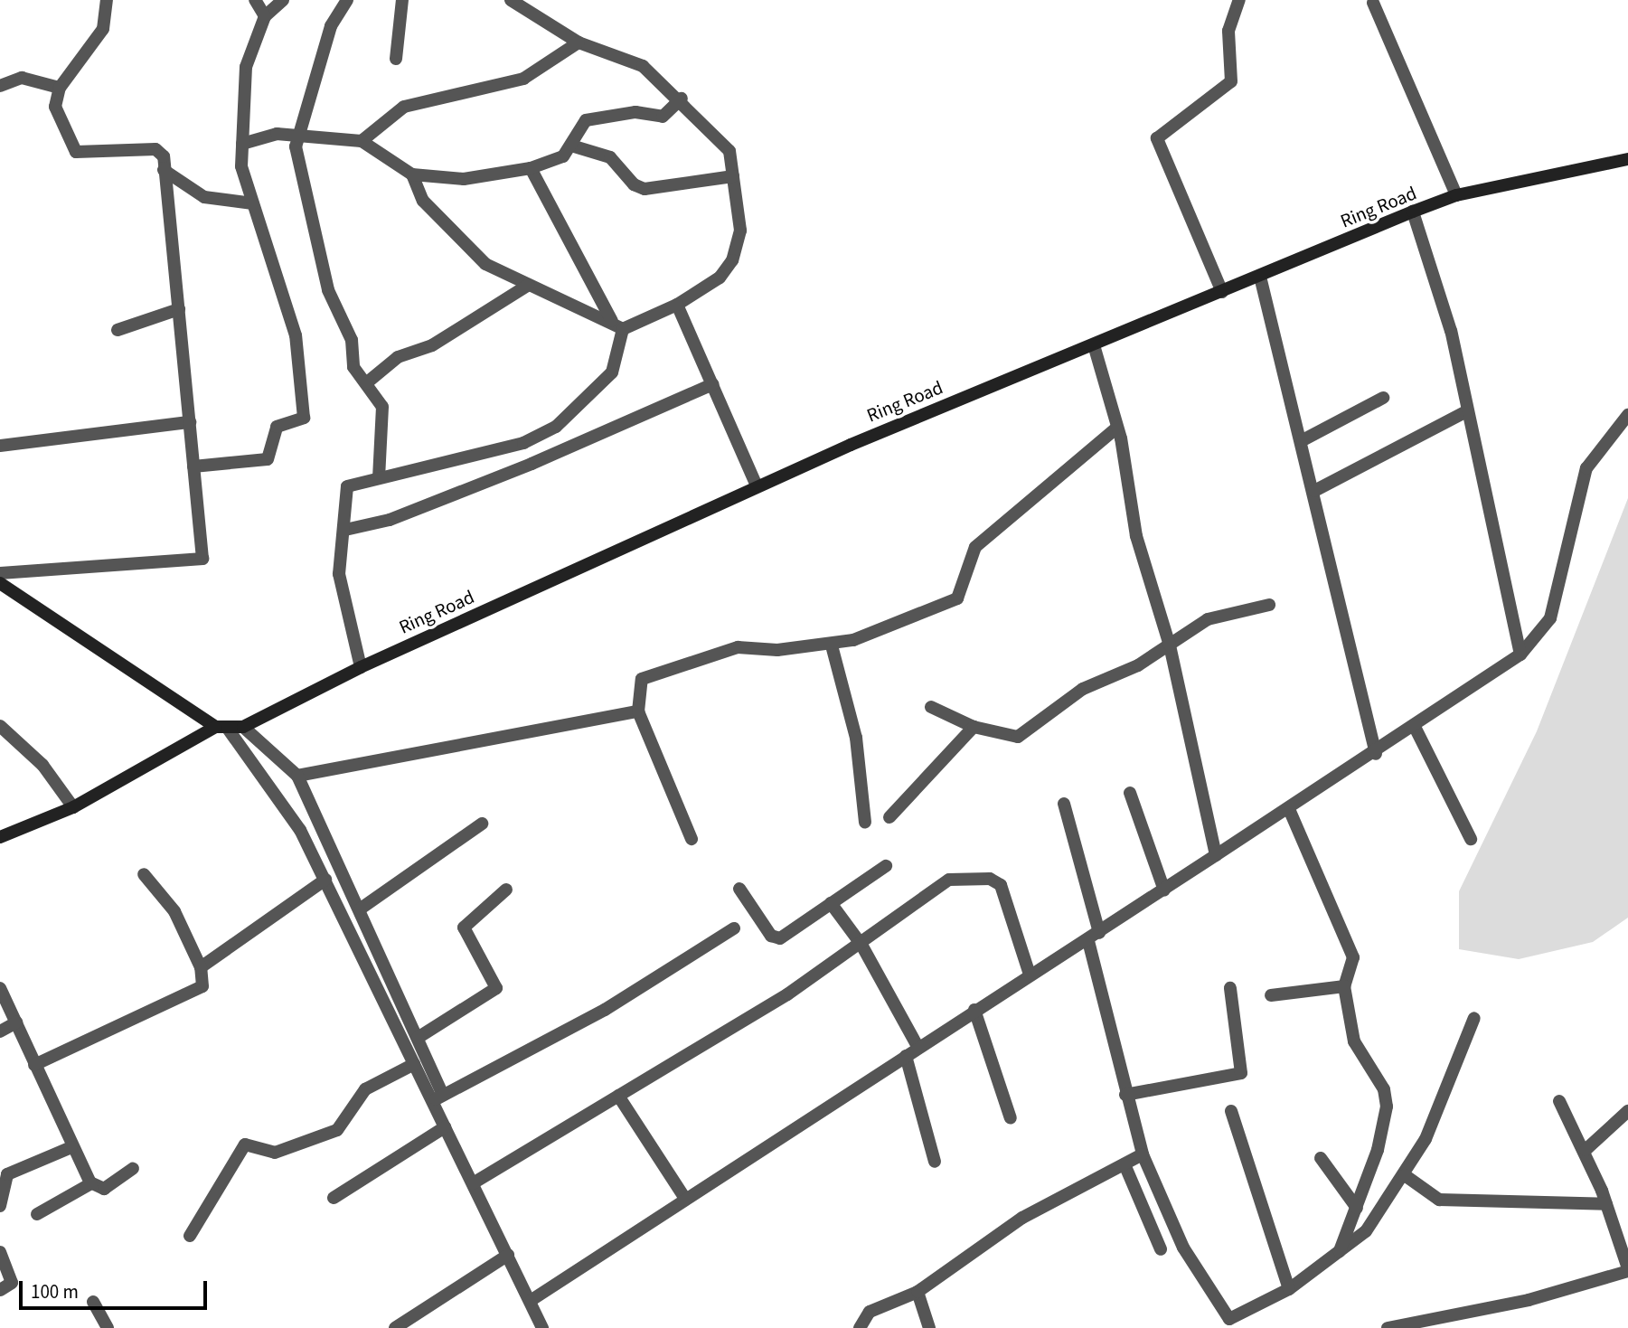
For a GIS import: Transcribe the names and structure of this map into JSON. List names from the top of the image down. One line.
{"streets":{"street":["Ring Road"]},"scale_bar":"100 m"}
